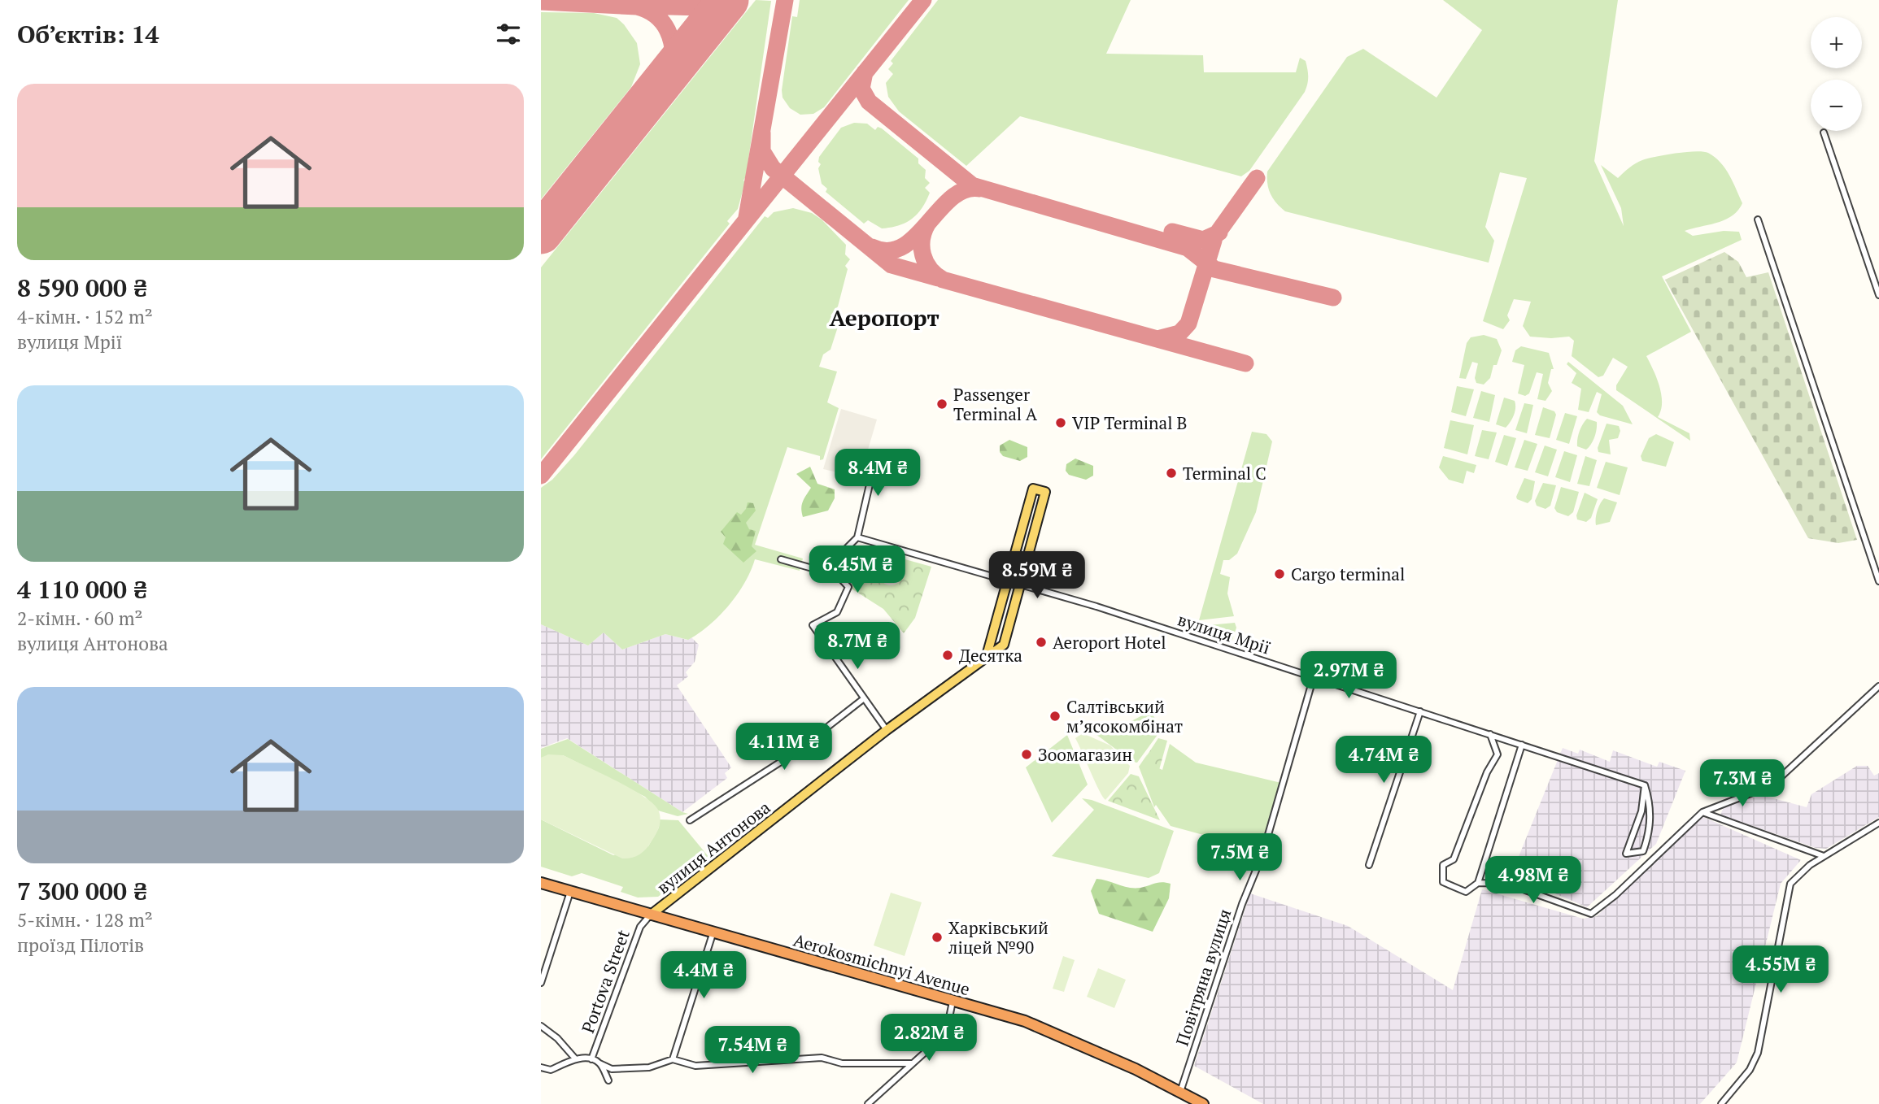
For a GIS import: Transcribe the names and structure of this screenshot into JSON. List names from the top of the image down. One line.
{"streets":{"highway":["Aerokosmichnyi Avenue"],"main road":["вулиця Антонова"],"street":["вулиця Мрії","Повітряна вулиця","Portova Street"]},"crossings":[["вулиця Мрії","вулиця Антонова"],["вулиця Мрії","Повітряна вулиця"],["вулиця Антонова","Aerokosmichnyi Avenue"],["вулиця Антонова","Portova Street"],["Aerokosmichnyi Avenue","Повітряна вулиця"],["Aerokosmichnyi Avenue","Portova Street"]],"districts":["Аеропорт"],"places":["Passenger Terminal A","VIP Terminal B","Terminal C","Cargo terminal","Aeroport Hotel","Десятка","Салтівський мʼясокомбінат","Зоомагазин","Харківський ліцей №90"],"page":{"heading":"Об’єктів: 14","map_buttons":["+","−"],"list":[{"name":"8 590 000 ₴","note":"4-кімн. · 152 m² · вулиця Мрії"},{"name":"4 110 000 ₴","note":"2-кімн. · 60 m² · вулиця Антонова"},{"name":"7 300 000 ₴","note":"5-кімн. · 128 m² · проїзд Пілотів"}],"price":["8.4M ₴","6.45M ₴","8.59M ₴","8.7M ₴","2.97M ₴","4.11M ₴","4.74M ₴","7.3M ₴","7.5M ₴","4.98M ₴","4.55M ₴","4.4M ₴","2.82M ₴","7.54M ₴"]}}
